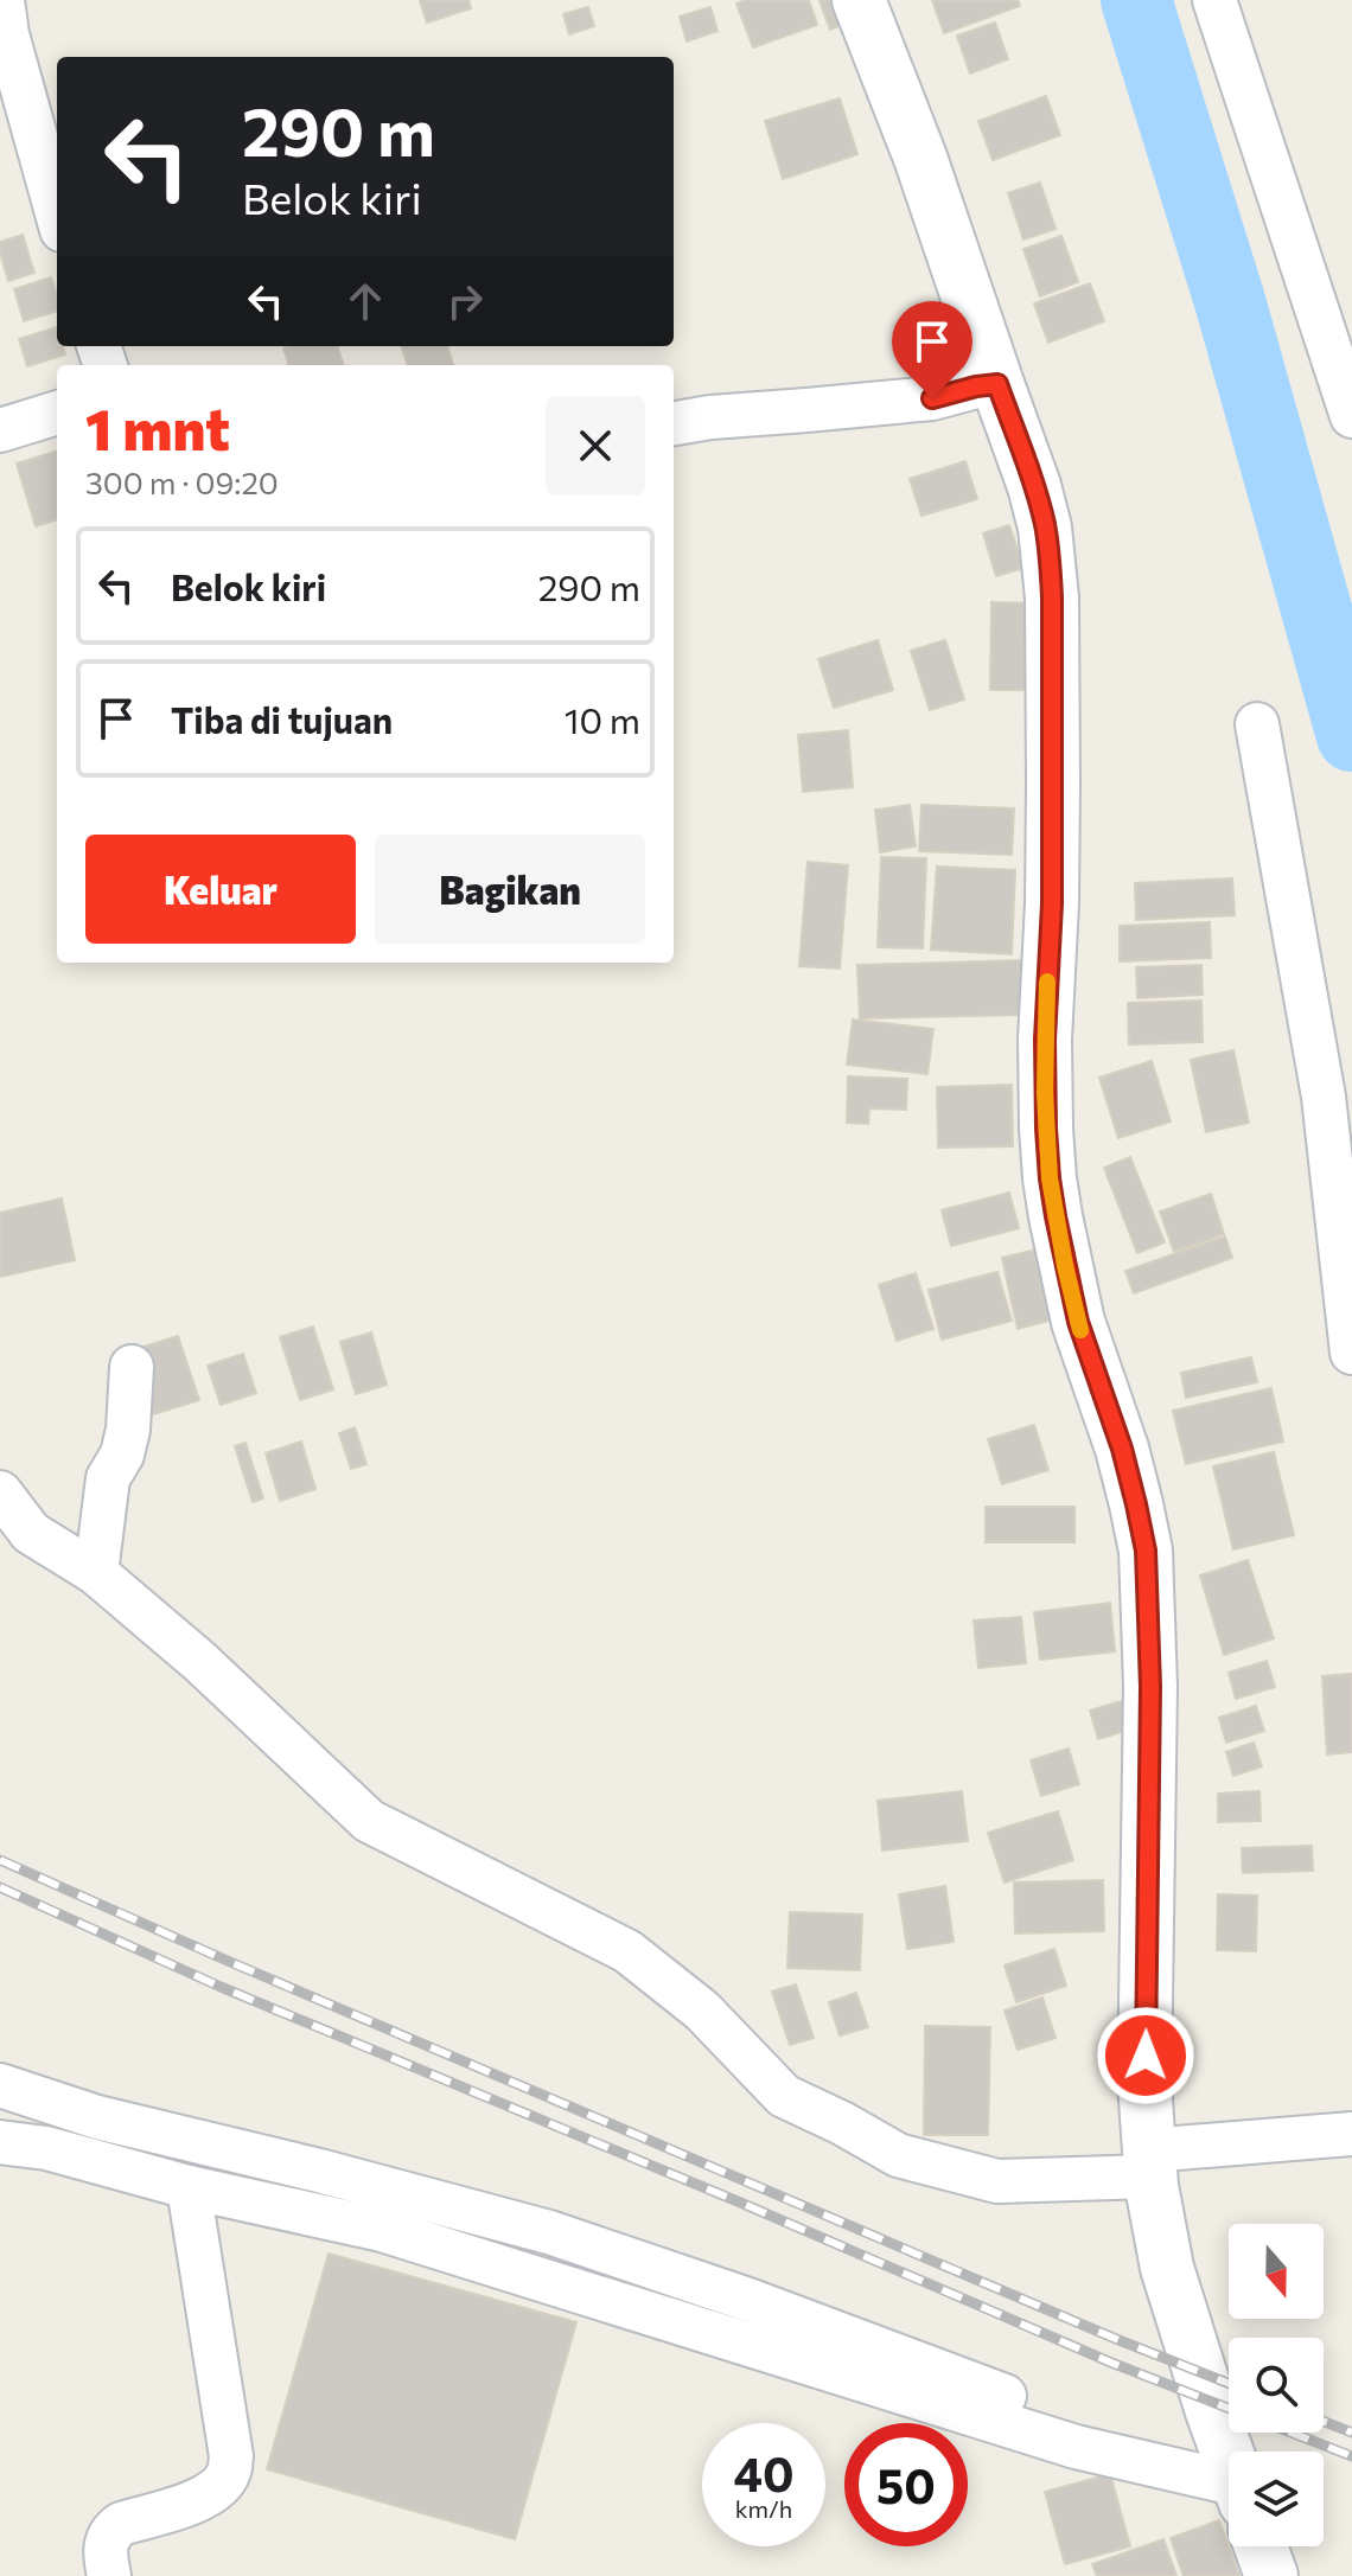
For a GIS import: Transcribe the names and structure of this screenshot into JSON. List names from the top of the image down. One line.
{"north":"bottom","page":{"turn":["290 m","Belok kiri"],"heading":["1 mnt","300 m · 09:20"],"list":[{"name":"Belok kiri","value":"290 m"},{"name":"Tiba di tujuan","value":"10 m"}],"buttons":["Keluar","Bagikan"],"speed":"40 km/h","limit":"50"}}
